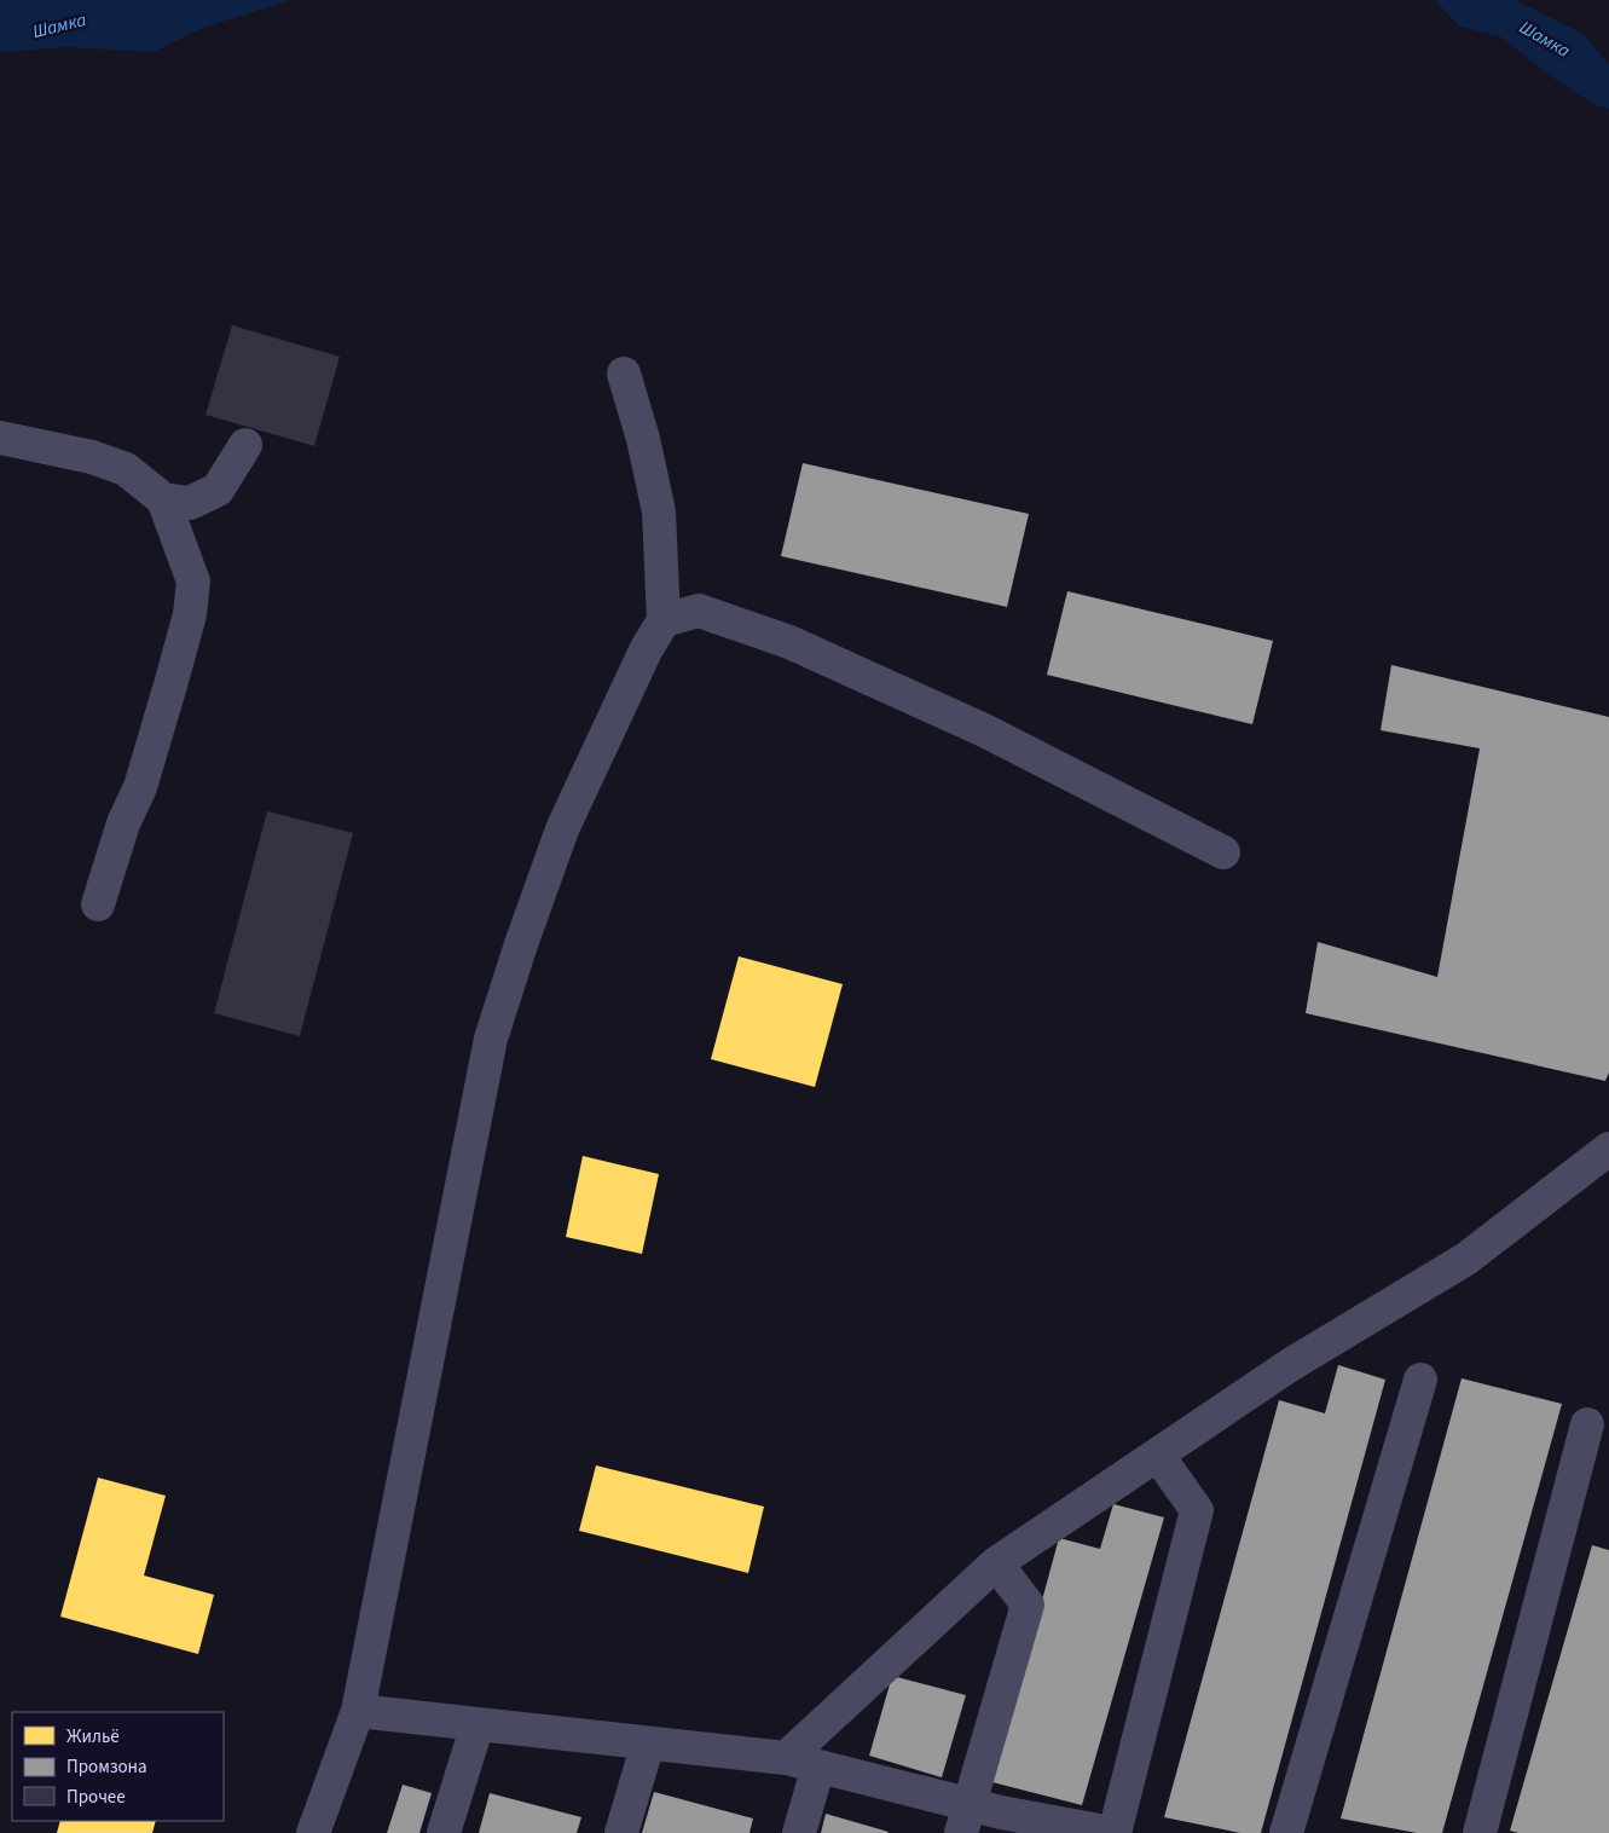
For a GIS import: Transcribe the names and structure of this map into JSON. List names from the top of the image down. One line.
{"water":["Шамка"],"legend":["Жильё","Промзона","Прочее"]}
